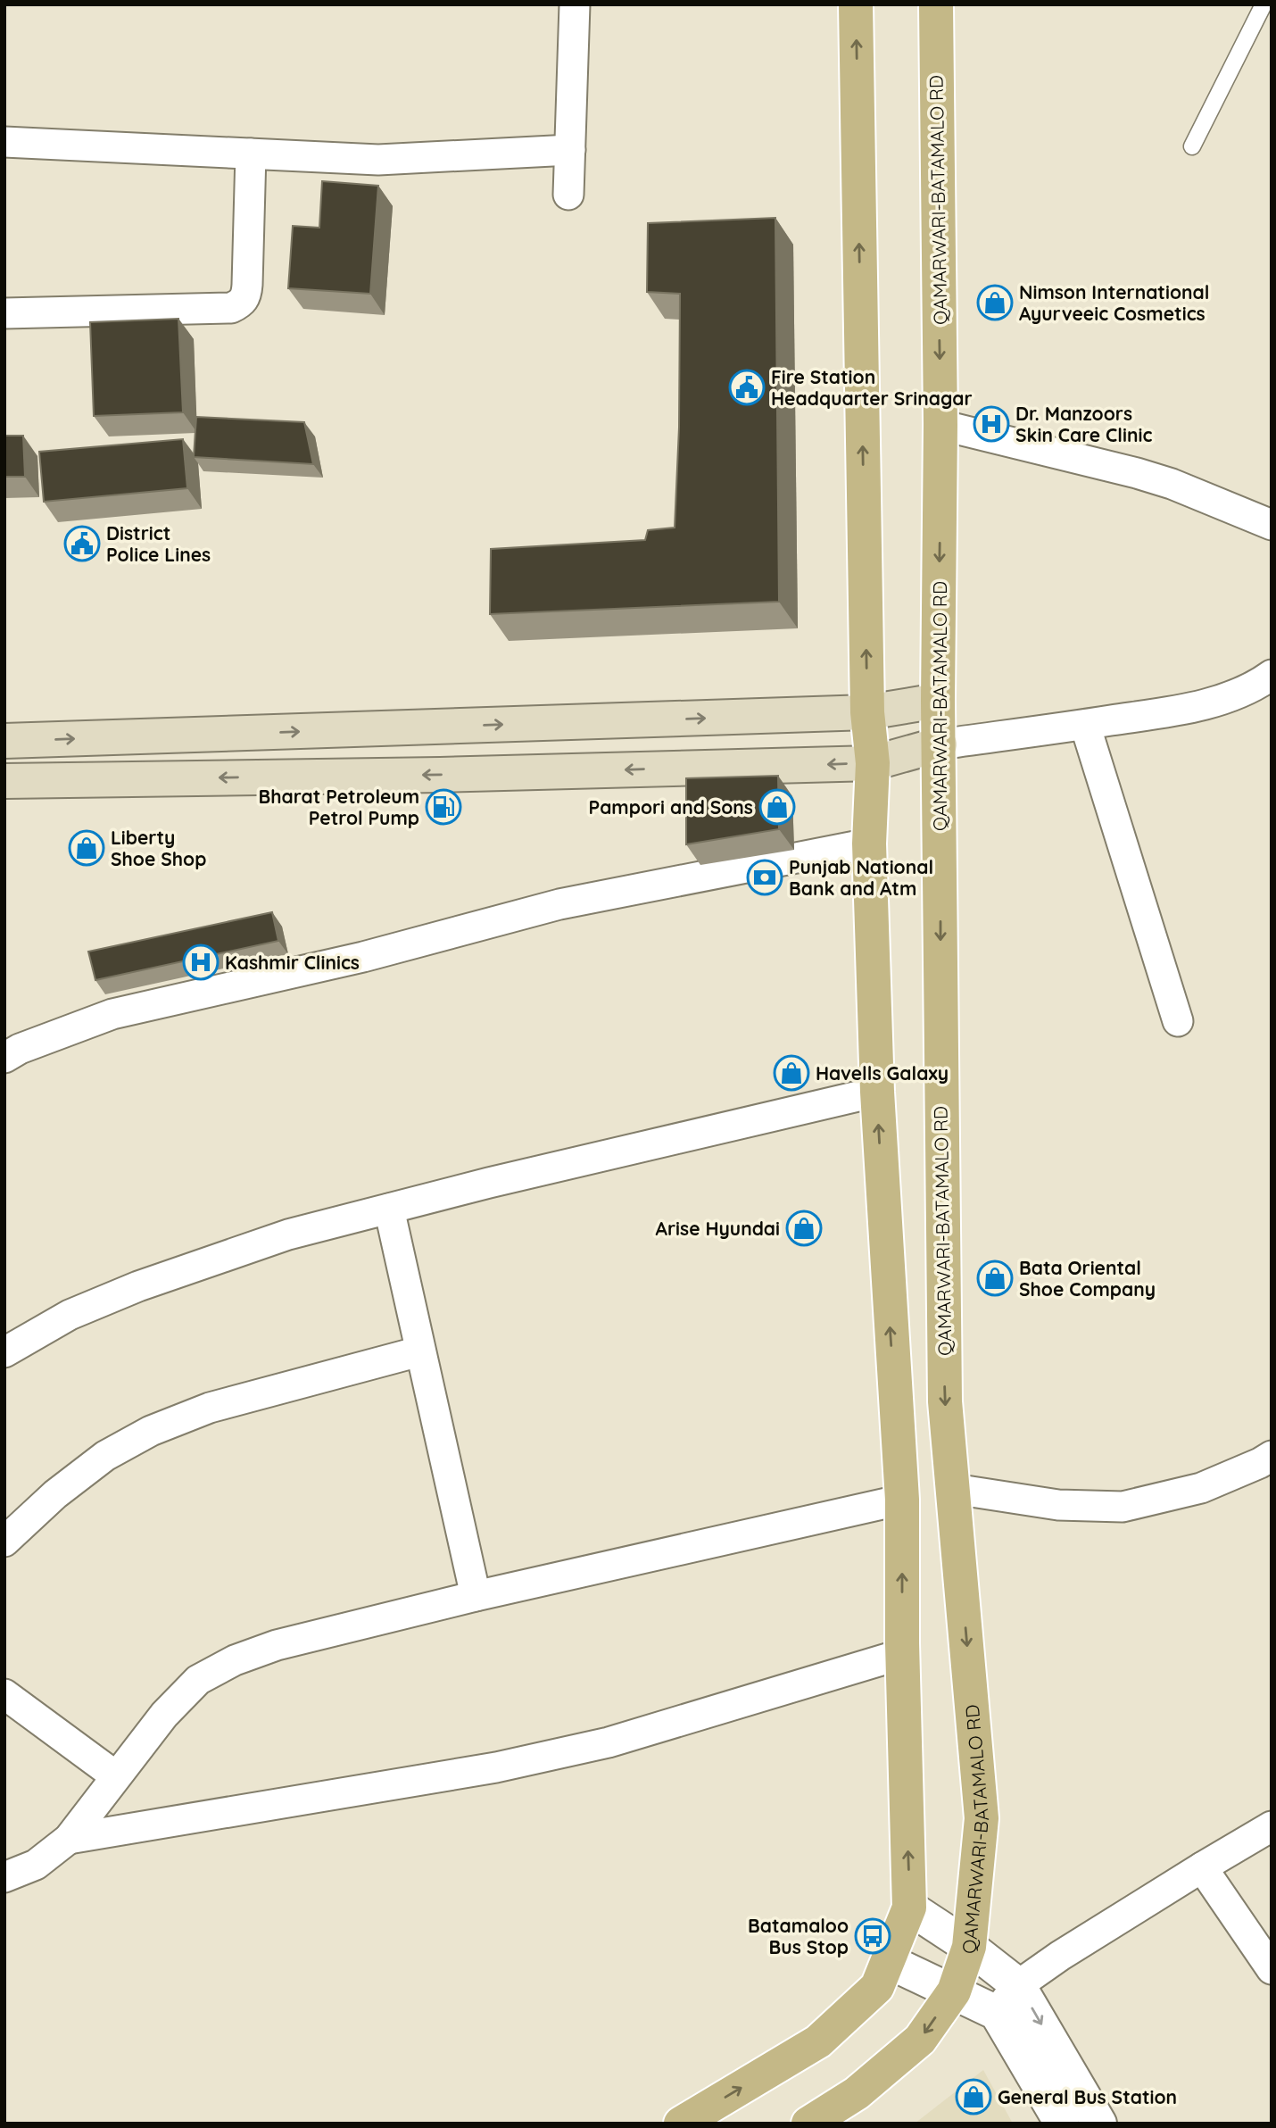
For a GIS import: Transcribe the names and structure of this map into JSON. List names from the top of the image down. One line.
{"streets":{"main road":["QAMARWARI-BATAMALO RD"]},"places":{"shop":["Nimson International Ayurveeic Cosmetics","Pampori and Sons","Liberty Shoe Shop","Havells Galaxy","Arise Hyundai","Bata Oriental Shoe Company","General Bus Station"],"public building":["Fire Station Headquarter Srinagar","District Police Lines"],"hospital":["Dr. Manzoors Skin Care Clinic","Kashmir Clinics"],"fuel station":["Bharat Petroleum Petrol Pump"],"bank":["Punjab National Bank and Atm"],"bus stop":["Batamaloo Bus Stop"]}}
